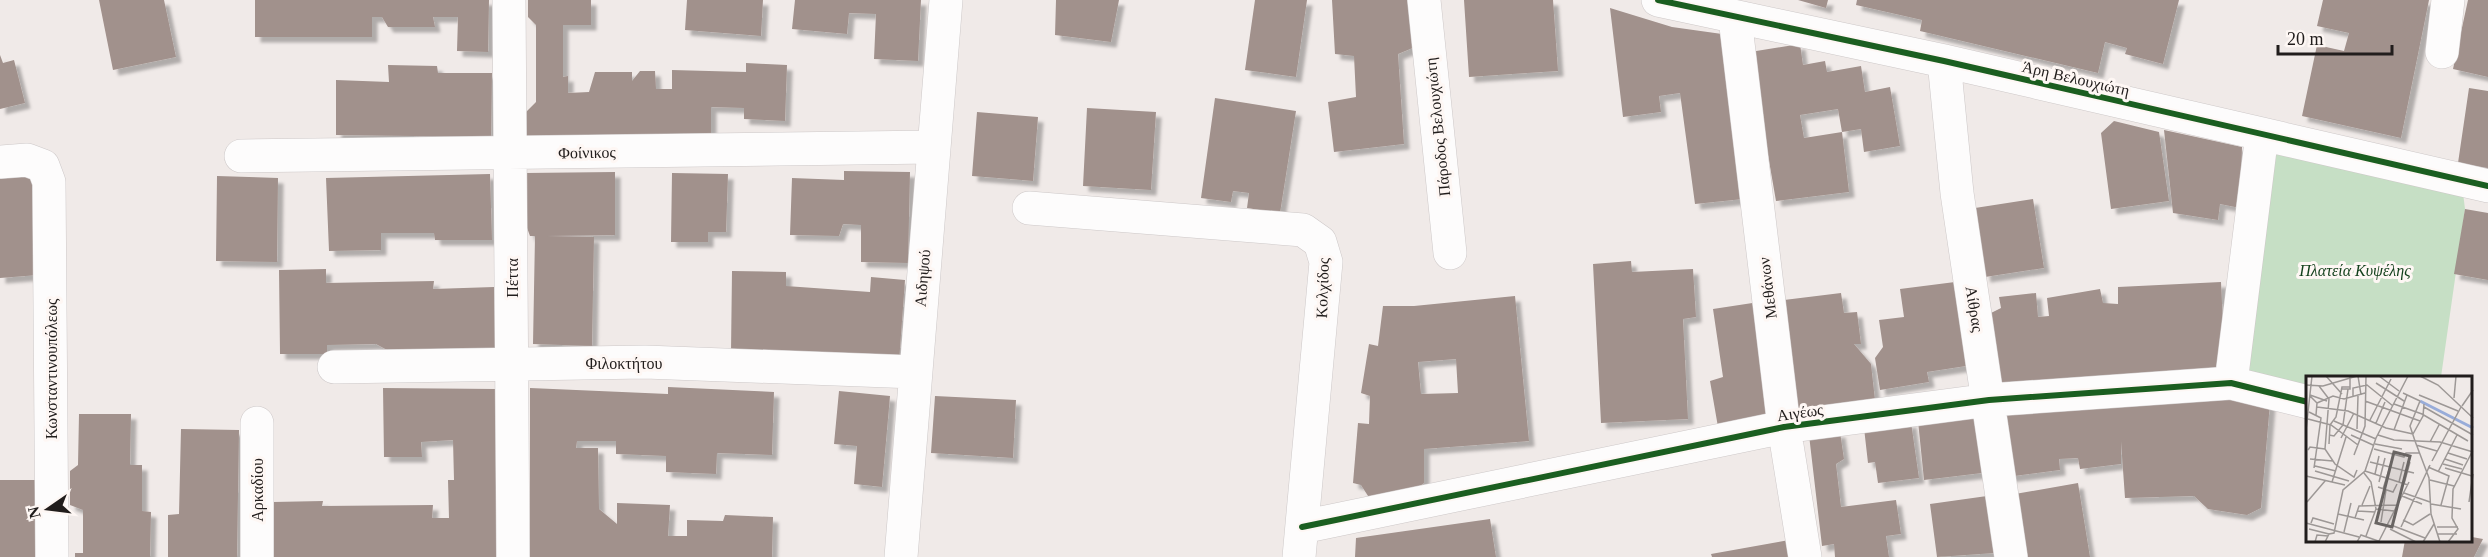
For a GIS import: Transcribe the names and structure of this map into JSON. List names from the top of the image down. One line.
{"streets":{"street":["Άρη Βελουχιώτη","Πάροδος Βελουχιώτη","Φοίνικος","Πέττα","Αιδηψού","Κολχίδος","Μεθάνων","Αίθρας","Φιλοκτήτου","Κωνσταντινουπόλεως","Αιγέως","Αρκαδίου"]},"crossings":[["Άρη Βελουχιώτη","Μεθάνων"],["Άρη Βελουχιώτη","Αίθρας"],["Φοίνικος","Πέττα"],["Φοίνικος","Αιδηψού"],["Πέττα","Φιλοκτήτου"],["Αιδηψού","Φιλοκτήτου"],["Κολχίδος","Αιγέως"],["Μεθάνων","Αιγέως"],["Αίθρας","Αιγέως"]],"parks":["Πλατεία Κυψέλης"],"scale_bar":"20 m","north":"left"}
